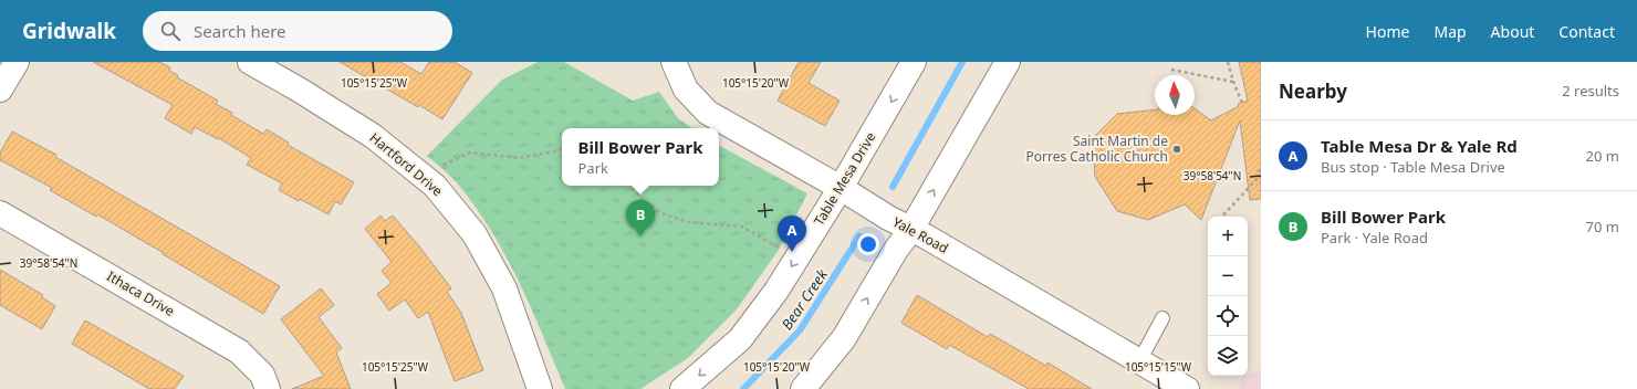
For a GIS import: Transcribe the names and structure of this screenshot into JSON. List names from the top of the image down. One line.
{"streets":{"street":["Hartford Drive","Table Mesa Drive","Yale Road","Ithaca Drive"]},"crossings":[["Table Mesa Drive","Yale Road"]],"water":["Bear Creek"],"places":["Saint Martin de Porres Catholic Church"],"north":"top","page":{"header":"Gridwalk","search":"Search here","nav":["Home","Map","About","Contact"],"heading":["Nearby","2 results"],"list":[{"mark":"A","name":"Table Mesa Dr & Yale Rd","note":"Bus stop · Table Mesa Drive","value":"20 m"},{"mark":"B","name":"Bill Bower Park","note":"Park · Yale Road","value":"70 m"}],"popup":["Bill Bower Park","Park"],"pins":["B","A"],"map_buttons":["+","−"]},"coordinates":["105°15'25\"W","105°15'20\"W","39°58'54\"N","105°15'15\"W"]}
